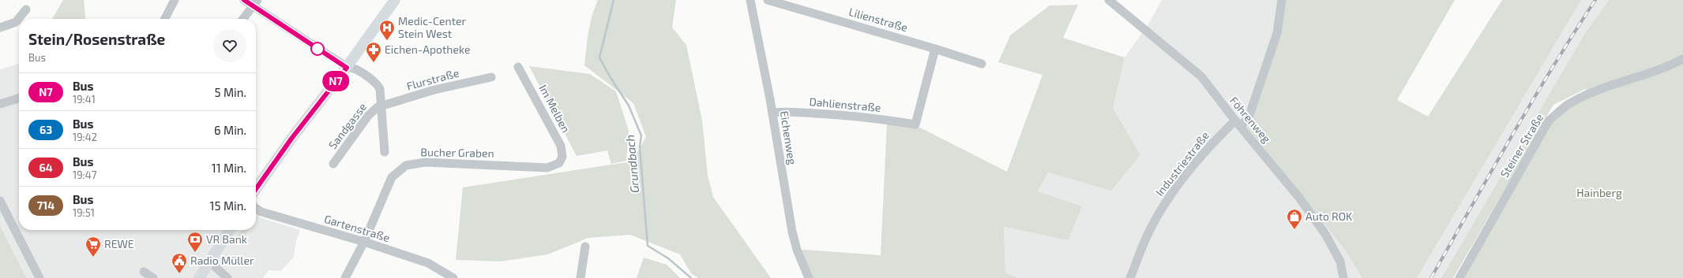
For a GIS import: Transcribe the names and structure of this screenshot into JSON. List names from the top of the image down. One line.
{"streets":{"street":["Lilienstraße","Flurstraße","Dahlienstraße","Im Melben","Föhrenweg","Sandgasse","Eichenweg","Steiner Straße","Bucher Graben","Industriestraße","Gartenstraße"]},"crossings":[["Lilienstraße","Dahlienstraße"],["Flurstraße","Sandgasse"],["Dahlienstraße","Eichenweg"],["Im Melben","Bucher Graben"],["Föhrenweg","Industriestraße"],["Bucher Graben","Gartenstraße"]],"water":["Grundbach"],"parks":["Hainberg"],"places":{"hospital":["Medic-Center Stein West"],"pharmacy":["Eichen-Apotheke"],"shop":["Auto ROK"],"bank":["VR Bank"],"supermarket":["REWE"],"public building":["Radio Müller"]},"lines":["bus line N7"],"page":{"on_map":"N7","heading":["Stein/Rosenstraße","Bus"],"list":[{"mark":"N7","name":"Bus","note":"19:41","value":"5 Min."},{"mark":"63","name":"Bus","note":"19:42","value":"6 Min."},{"mark":"64","name":"Bus","note":"19:47","value":"11 Min."},{"mark":"714","name":"Bus","note":"19:51","value":"15 Min."}]}}
